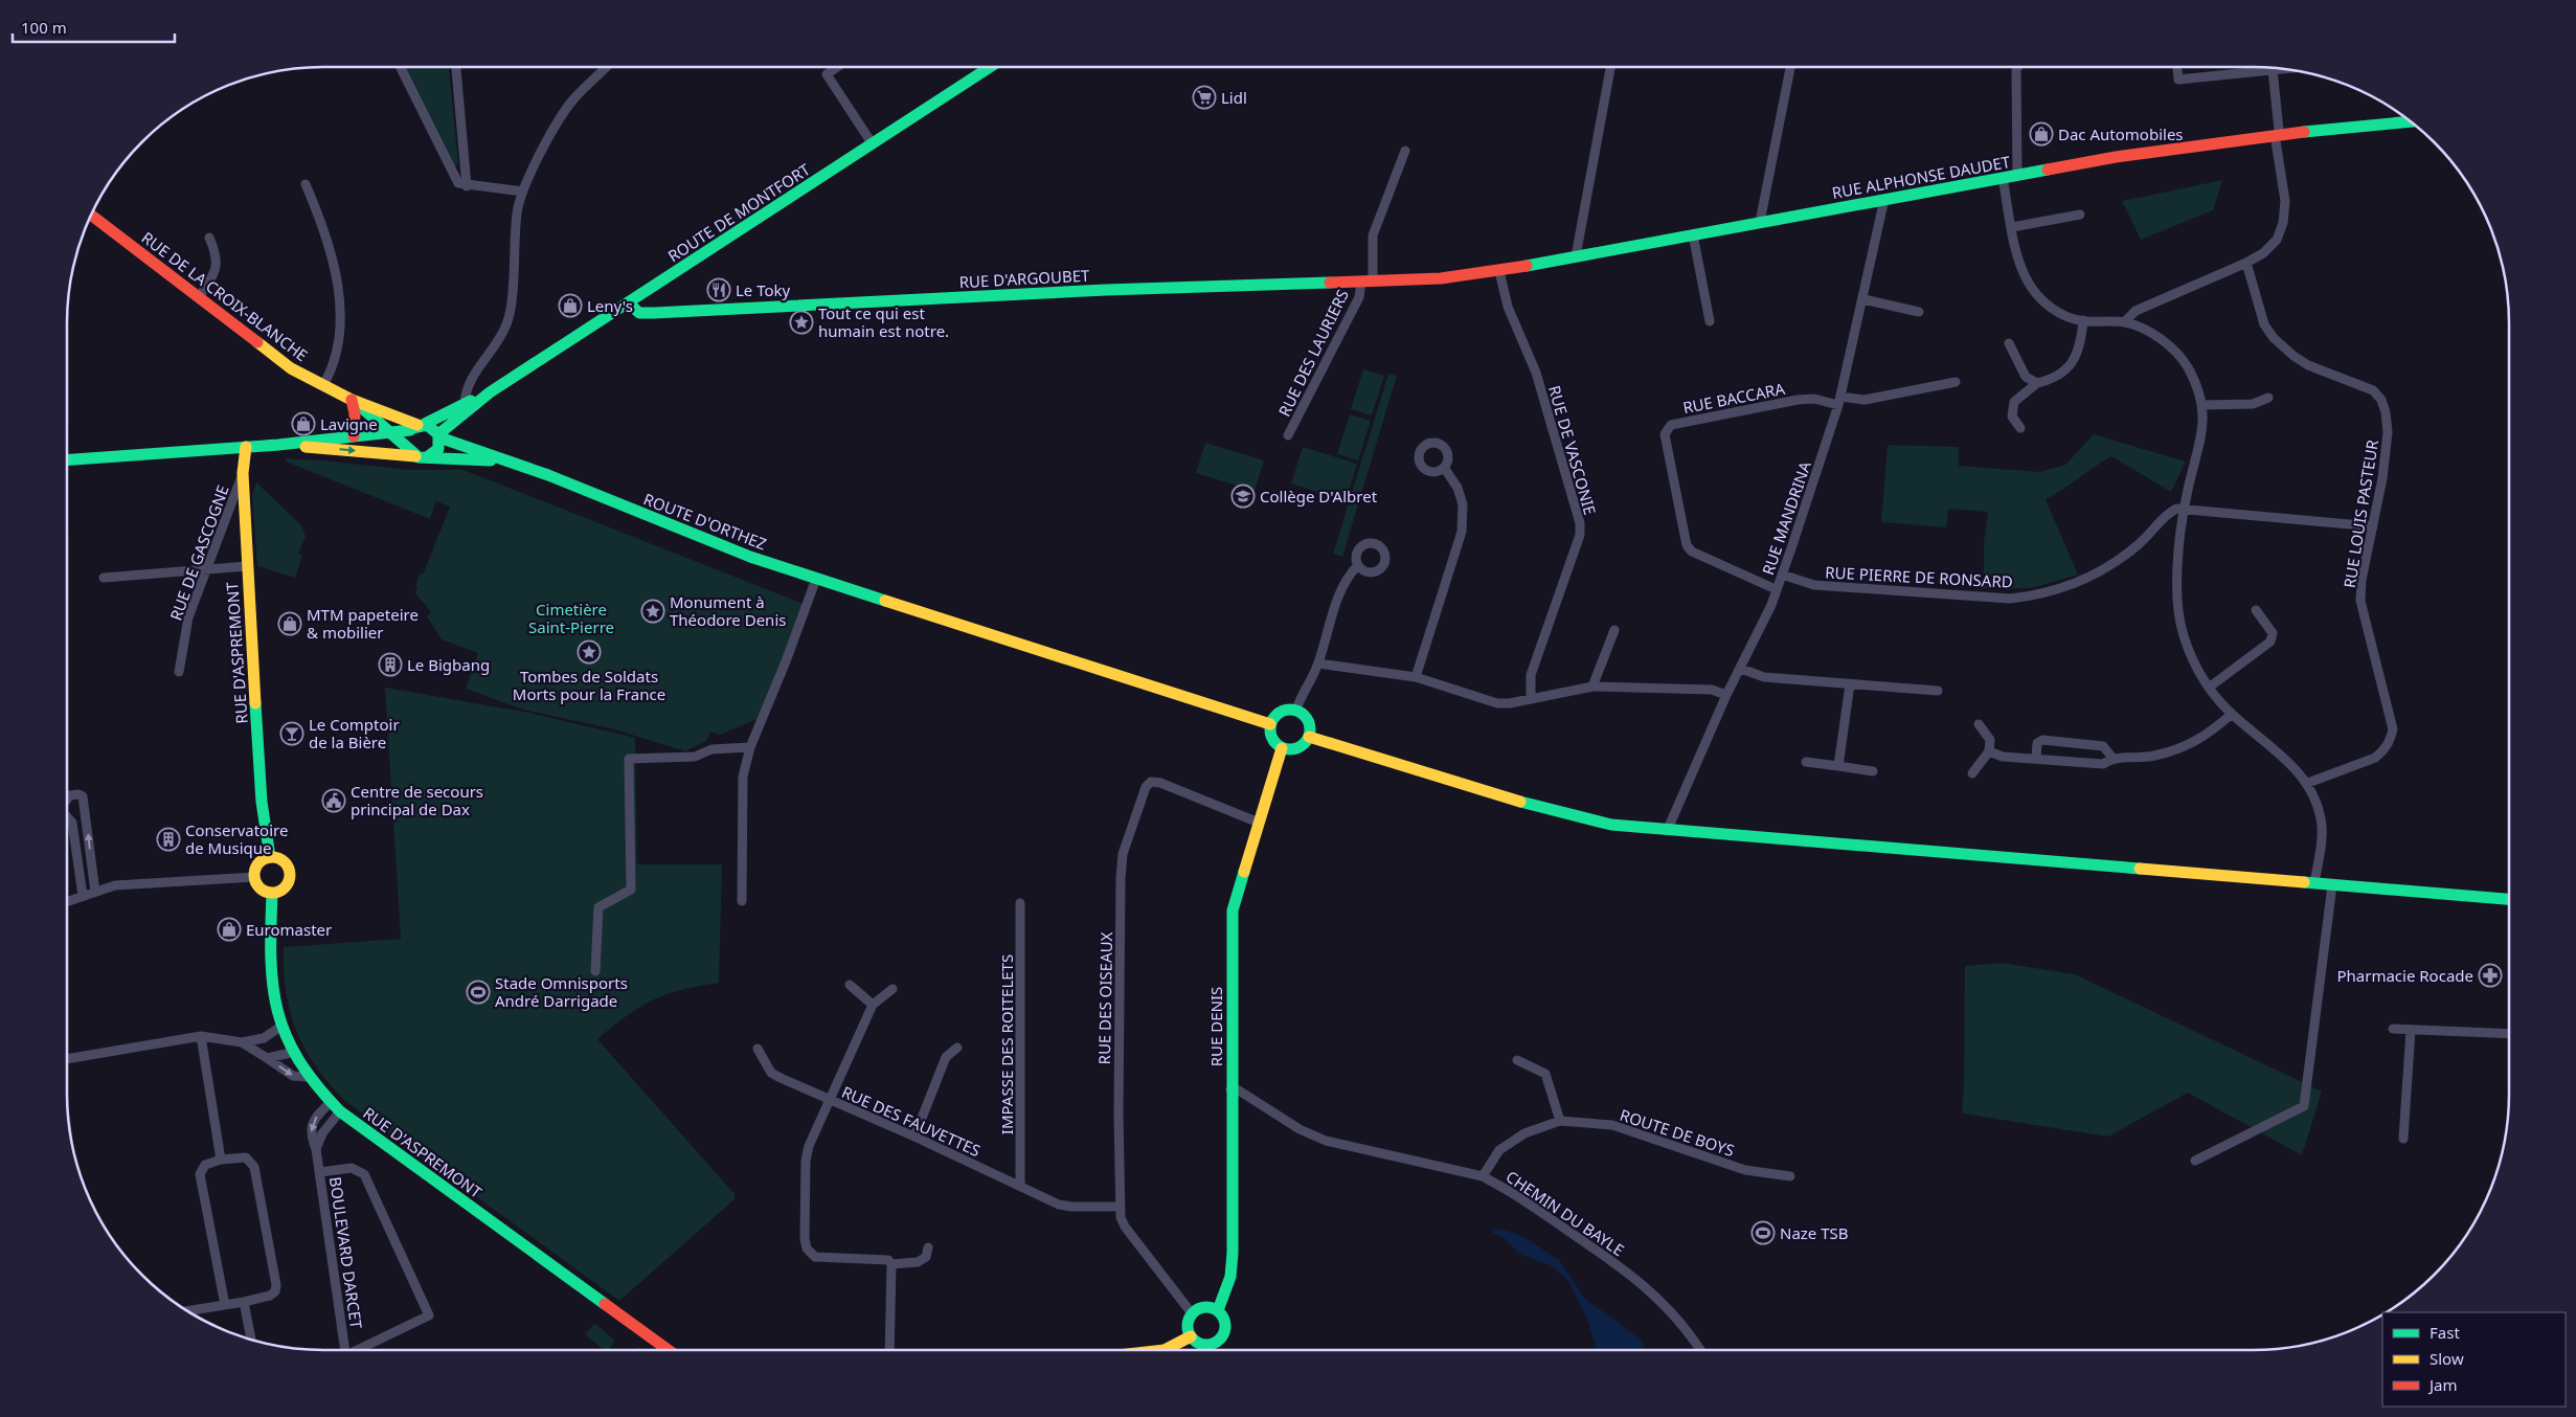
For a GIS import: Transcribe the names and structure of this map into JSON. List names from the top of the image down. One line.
{"streets":{"main road":["RUE ALPHONSE DAUDET","ROUTE DE MONTFORT","RUE D'ARGOUBET","RUE DE LA CROIX-BLANCHE","ROUTE D'ORTHEZ","RUE D'ASPREMONT","RUE DENIS"],"street":["RUE DES LAURIERS","RUE BACCARA","RUE DE VASCONIE","RUE LOUIS PASTEUR","RUE MANDRINA","RUE DE GASCOGNE","RUE PIERRE DE RONSARD","RUE DES OISEAUX","IMPASSE DES ROITELETS","RUE DES FAUVETTES","ROUTE DE BOYS","CHEMIN DU BAYLE","BOULEVARD DARCET"]},"crossings":[["RUE ALPHONSE DAUDET","RUE D'ARGOUBET"],["RUE ALPHONSE DAUDET","RUE DE VASCONIE"],["RUE ALPHONSE DAUDET","RUE MANDRINA"],["ROUTE DE MONTFORT","RUE D'ARGOUBET"],["ROUTE DE MONTFORT","RUE DE LA CROIX-BLANCHE"],["ROUTE DE MONTFORT","ROUTE D'ORTHEZ"],["RUE D'ARGOUBET","RUE DES LAURIERS"],["RUE DE LA CROIX-BLANCHE","ROUTE D'ORTHEZ"],["RUE BACCARA","RUE MANDRINA"],["RUE MANDRINA","RUE PIERRE DE RONSARD"],["ROUTE D'ORTHEZ","RUE DENIS"],["RUE DE GASCOGNE","RUE D'ASPREMONT"],["RUE D'ASPREMONT","BOULEVARD DARCET"],["RUE DES OISEAUX","RUE DENIS"],["RUE DES OISEAUX","RUE DES FAUVETTES"],["RUE DENIS","CHEMIN DU BAYLE"],["IMPASSE DES ROITELETS","RUE DES FAUVETTES"],["ROUTE DE BOYS","CHEMIN DU BAYLE"]],"parks":["Cimetière Saint-Pierre"],"places":{"supermarket":["Lidl"],"shop":["Dac Automobiles","Leny's","Lavigne","MTM papeteire & mobilier","Euromaster"],"restaurant":["Le Toky"],"place":["Tout ce qui est humain est notre.","Monument à Théodore Denis","Tombes de Soldats Morts pour la France"],"school or university":["Collège D'Albret"],"building":["Le Bigbang","Conservatoire de Musique"],"bar":["Le Comptoir de la Bière"],"public building":["Centre de secours principal de Dax"],"pharmacy":["Pharmacie Rocade"],"sports":["Stade Omnisports André Darrigade","Naze TSB"]},"legend":["Fast","Slow","Jam"],"scale_bar":"100 m"}
